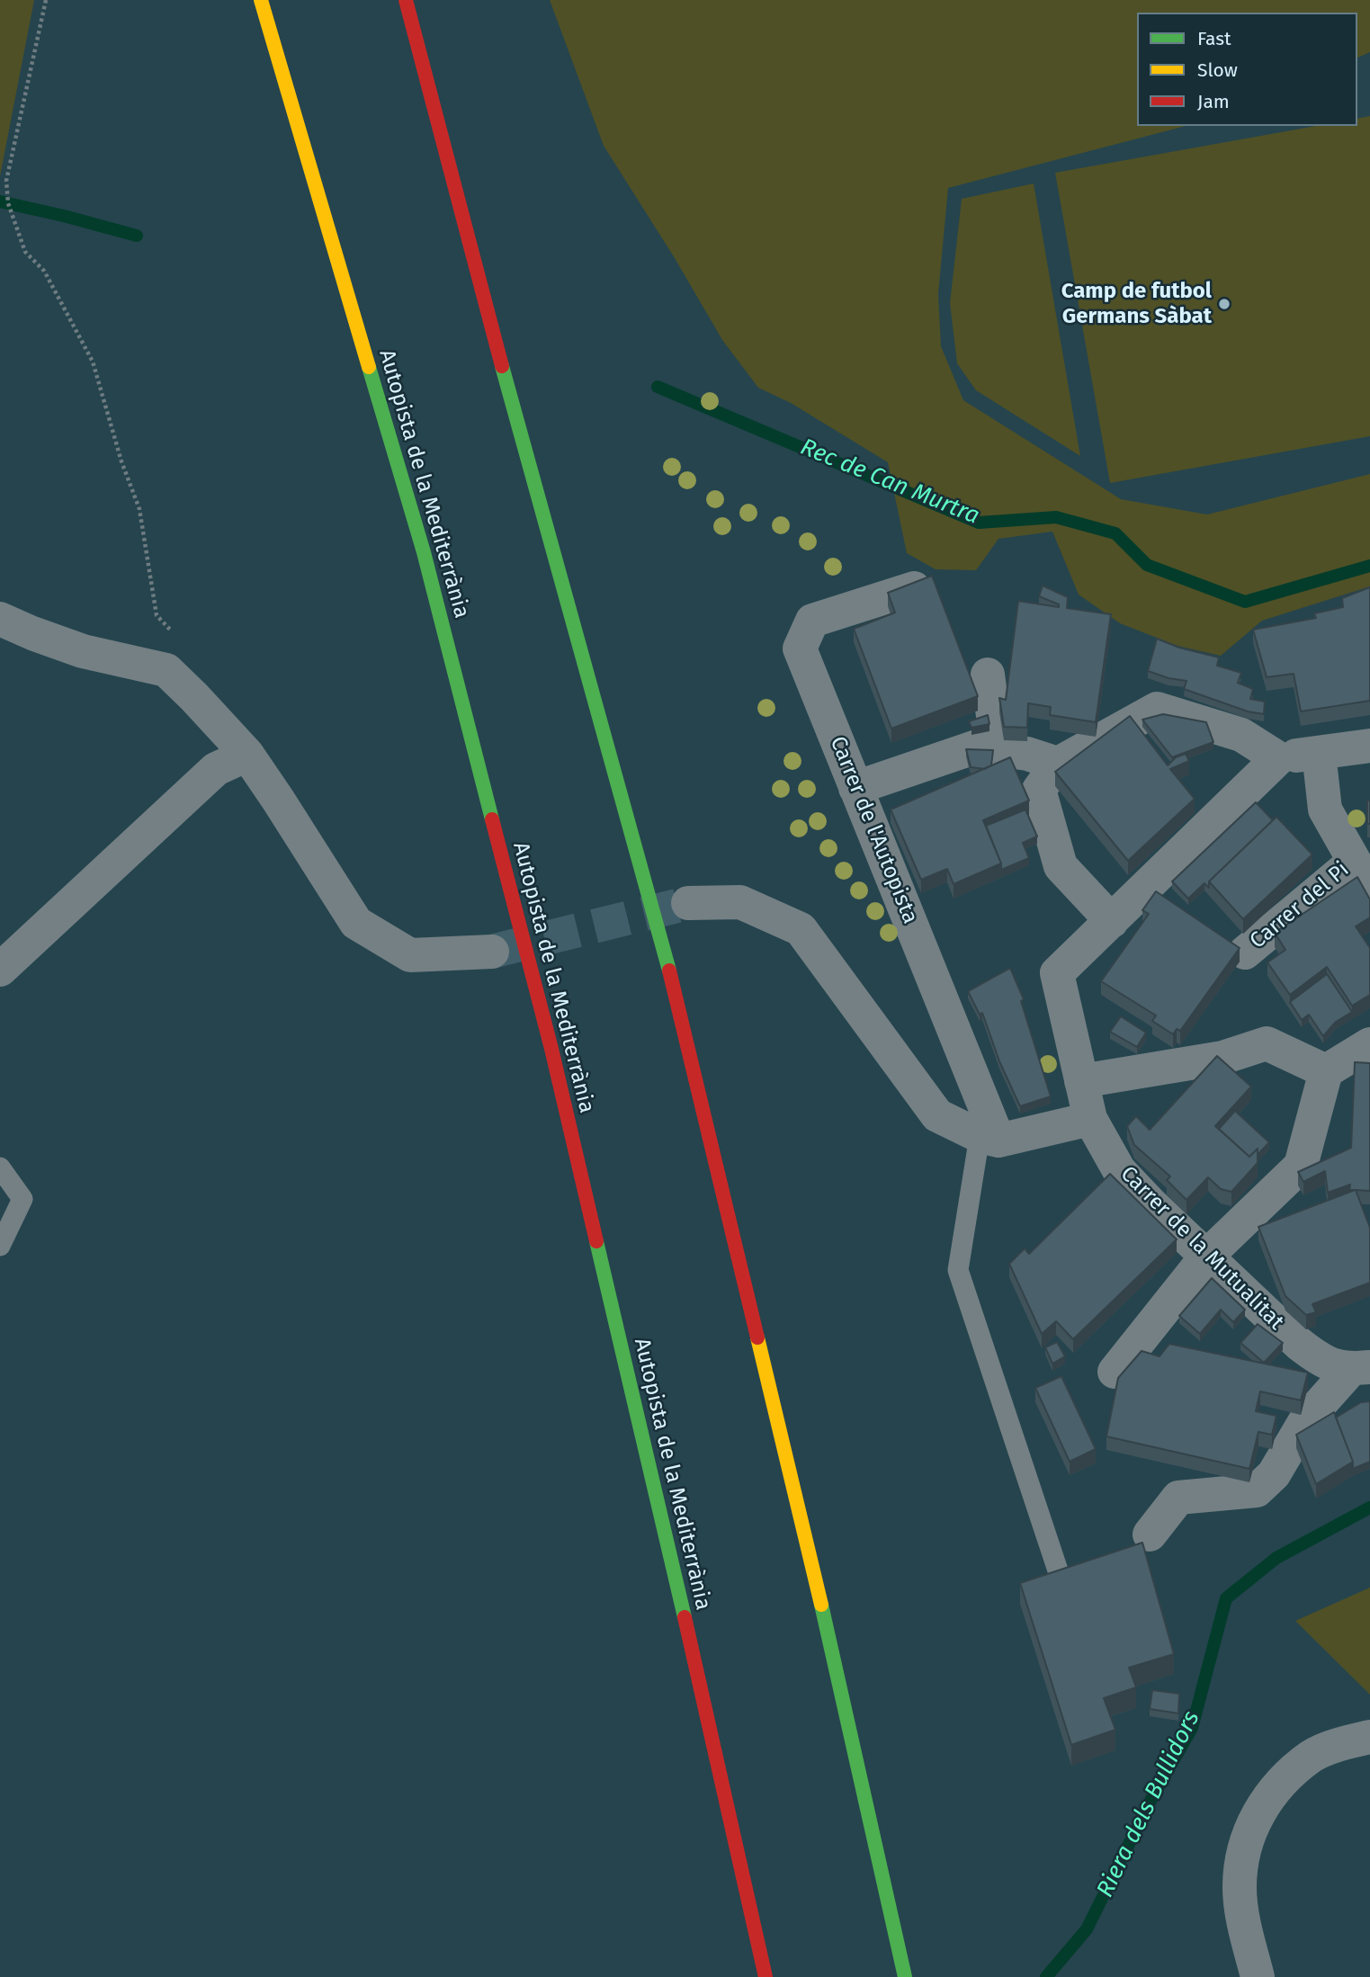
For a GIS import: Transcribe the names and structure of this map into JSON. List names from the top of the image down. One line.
{"streets":{"highway":["Autopista de la Mediterrània"],"street":["Carrer de l'Autopista","Carrer del Pi","Carrer de la Mutualitat"]},"water":["Rec de Can Murtra","Riera dels Bullidors"],"places":["Camp de futbol Germans Sàbat"],"legend":["Fast","Slow","Jam"]}
